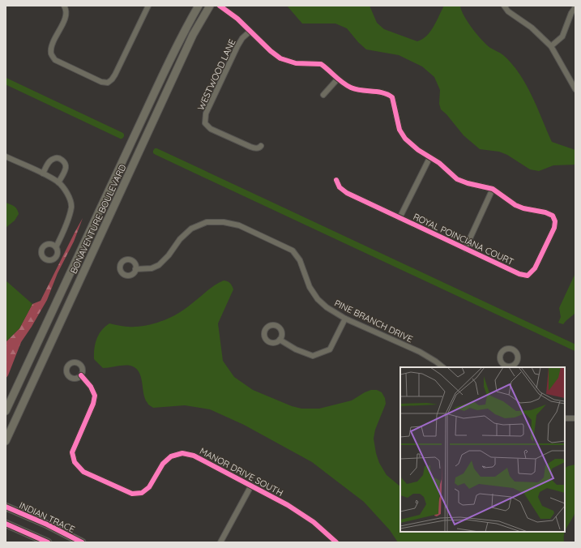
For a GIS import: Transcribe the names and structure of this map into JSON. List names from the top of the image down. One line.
{"streets":{"main road":["BONAVENTURE BOULEVARD","INDIAN TRACE"],"street":["WESTWOOD LANE","ROYAL POINCIANA COURT","PINE BRANCH DRIVE","MANOR DRIVE SOUTH"]}}
